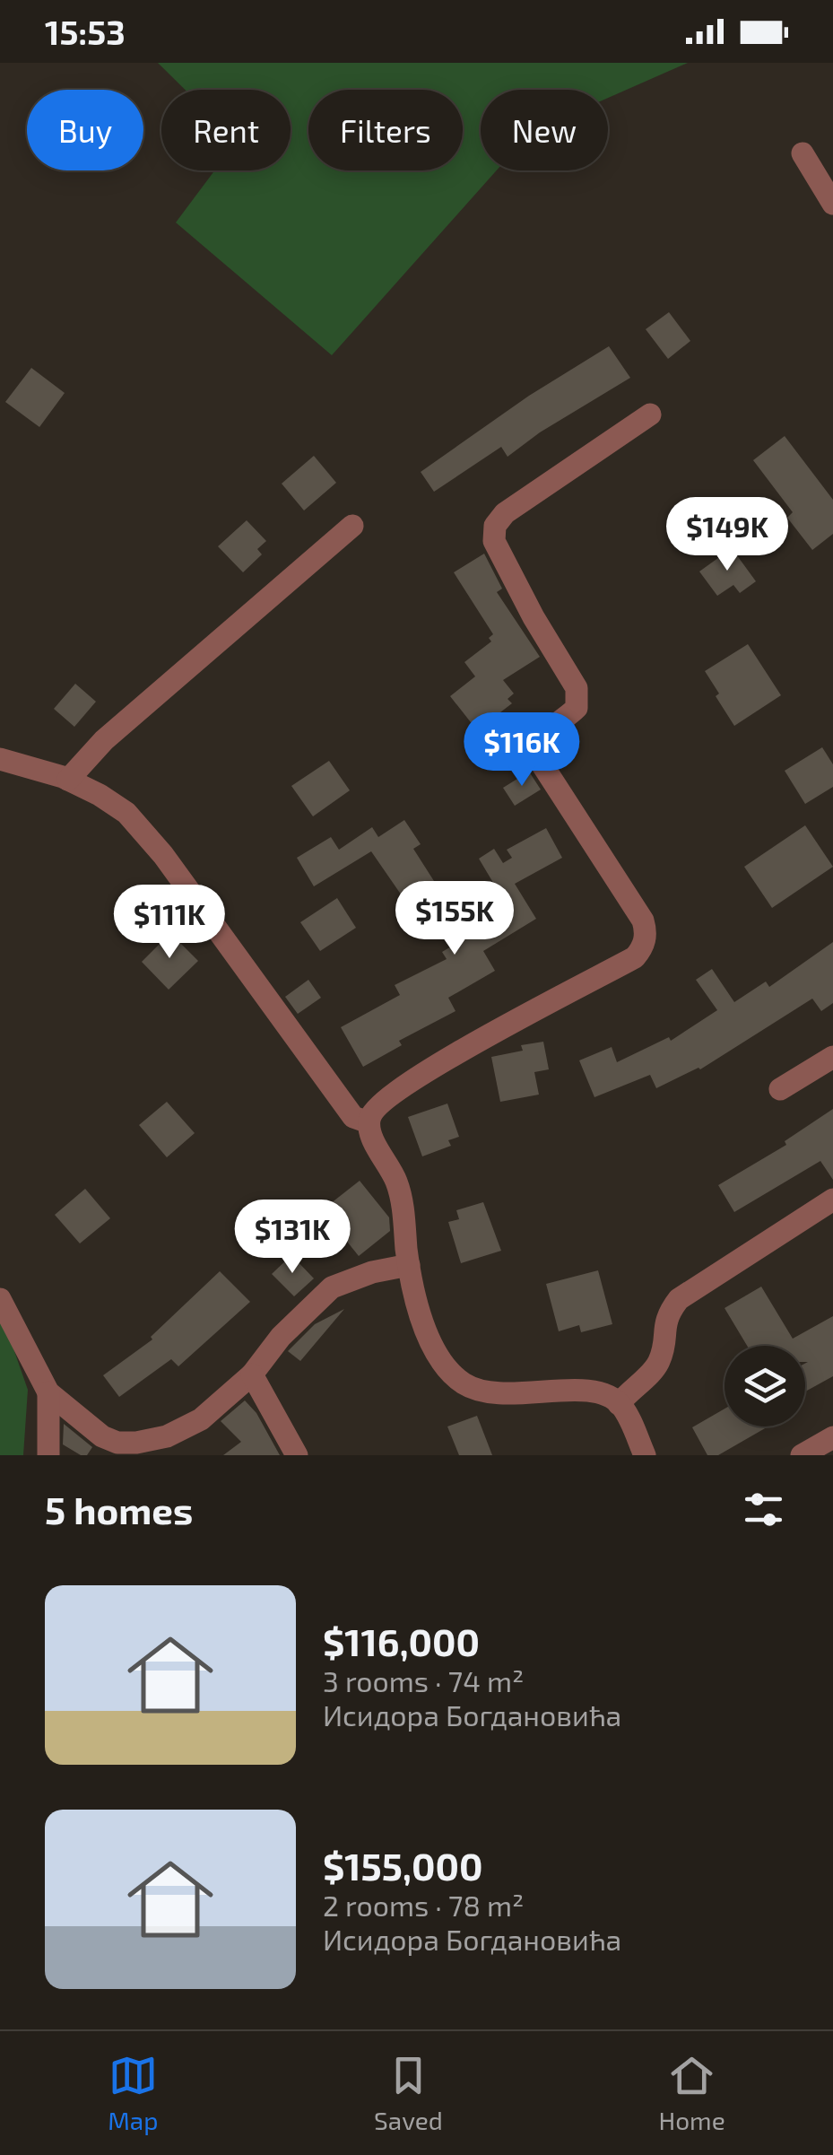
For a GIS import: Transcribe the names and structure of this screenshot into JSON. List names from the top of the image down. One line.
{"page":{"status":"15:53","chip":["Buy","Rent","Filters","New"],"price":["$149K","$116K","$155K","$111K","$131K"],"heading":"5 homes","list":[{"name":"$116,000","note":"3 rooms · 74 m² · Исидора Богдановића"},{"name":"$155,000","note":"2 rooms · 78 m² · Исидора Богдановића"}],"tabs":["Map","Saved","Home"]}}
